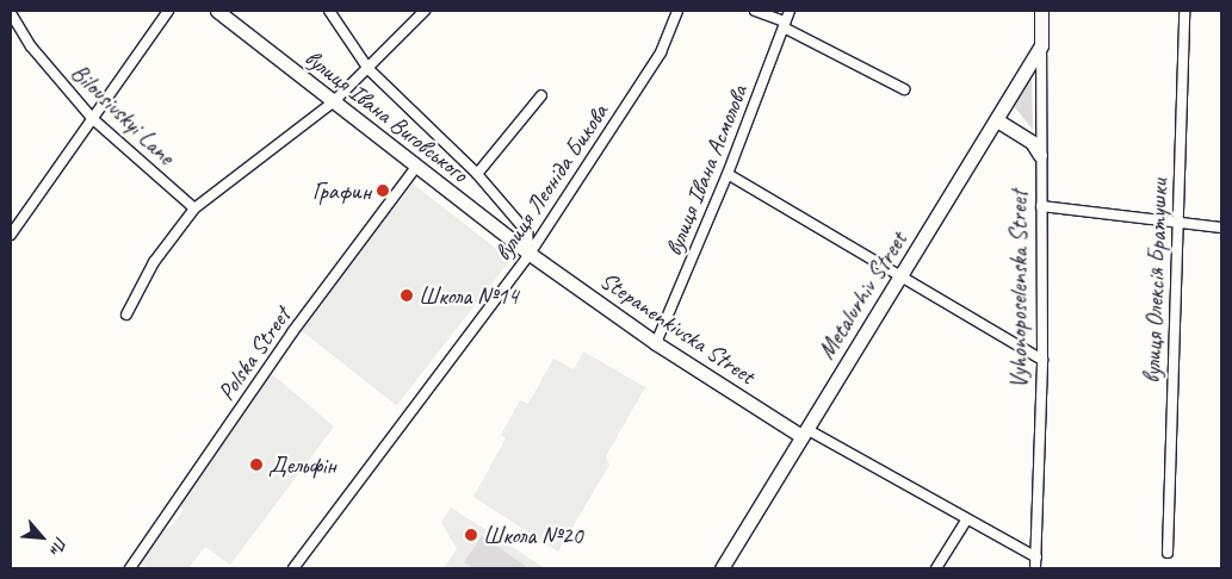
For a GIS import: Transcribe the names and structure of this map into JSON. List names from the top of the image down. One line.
{"streets":{"main road":["вулиця Івана Виговського","Vyhonoposelenska Street","Metalurhiv Street","Stepanenkivska Street"],"street":["Bilousivskyi Lane","вулиця Івана Асмолова","вулиця Леоніда Бикова","вулиця Олексія Братушки","Polska Street"]},"crossings":[["вулиця Івана Виговського","вулиця Леоніда Бикова"],["вулиця Івана Виговського","Stepanenkivska Street"],["вулиця Івана Виговського","Polska Street"],["вулиця Івана Асмолова","Stepanenkivska Street"],["вулиця Леоніда Бикова","Stepanenkivska Street"],["Vyhonoposelenska Street","Metalurhiv Street"],["Vyhonoposelenska Street","Stepanenkivska Street"],["Metalurhiv Street","Stepanenkivska Street"]],"places":["Графин","Школа №14","Дельфін","Школа №20"],"north":"bottom right"}
